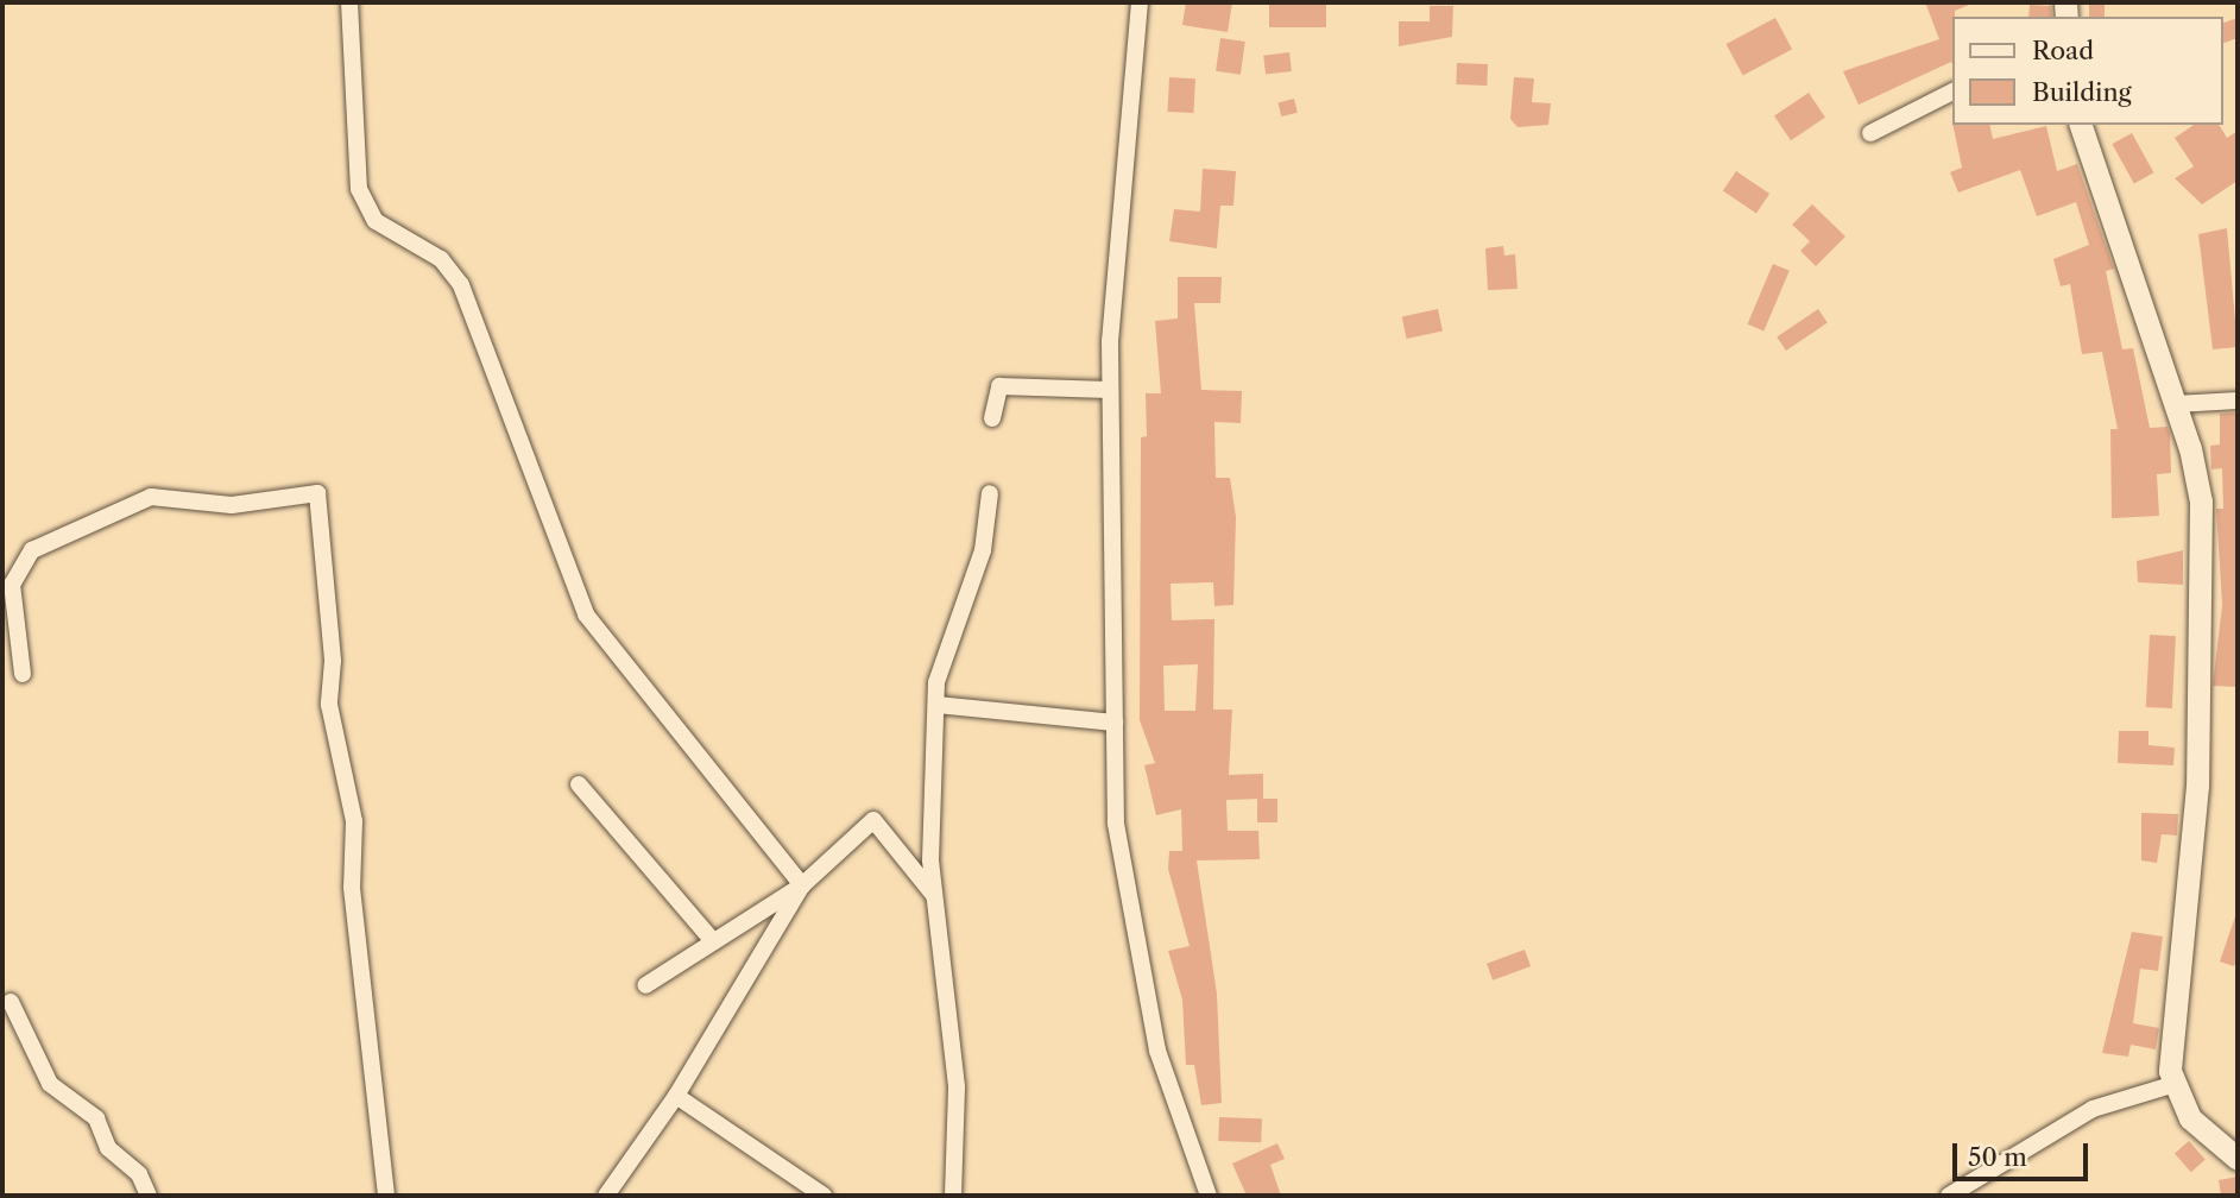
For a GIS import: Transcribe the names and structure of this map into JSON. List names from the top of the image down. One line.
{"legend":["Road","Building"],"scale_bar":"50 m"}
